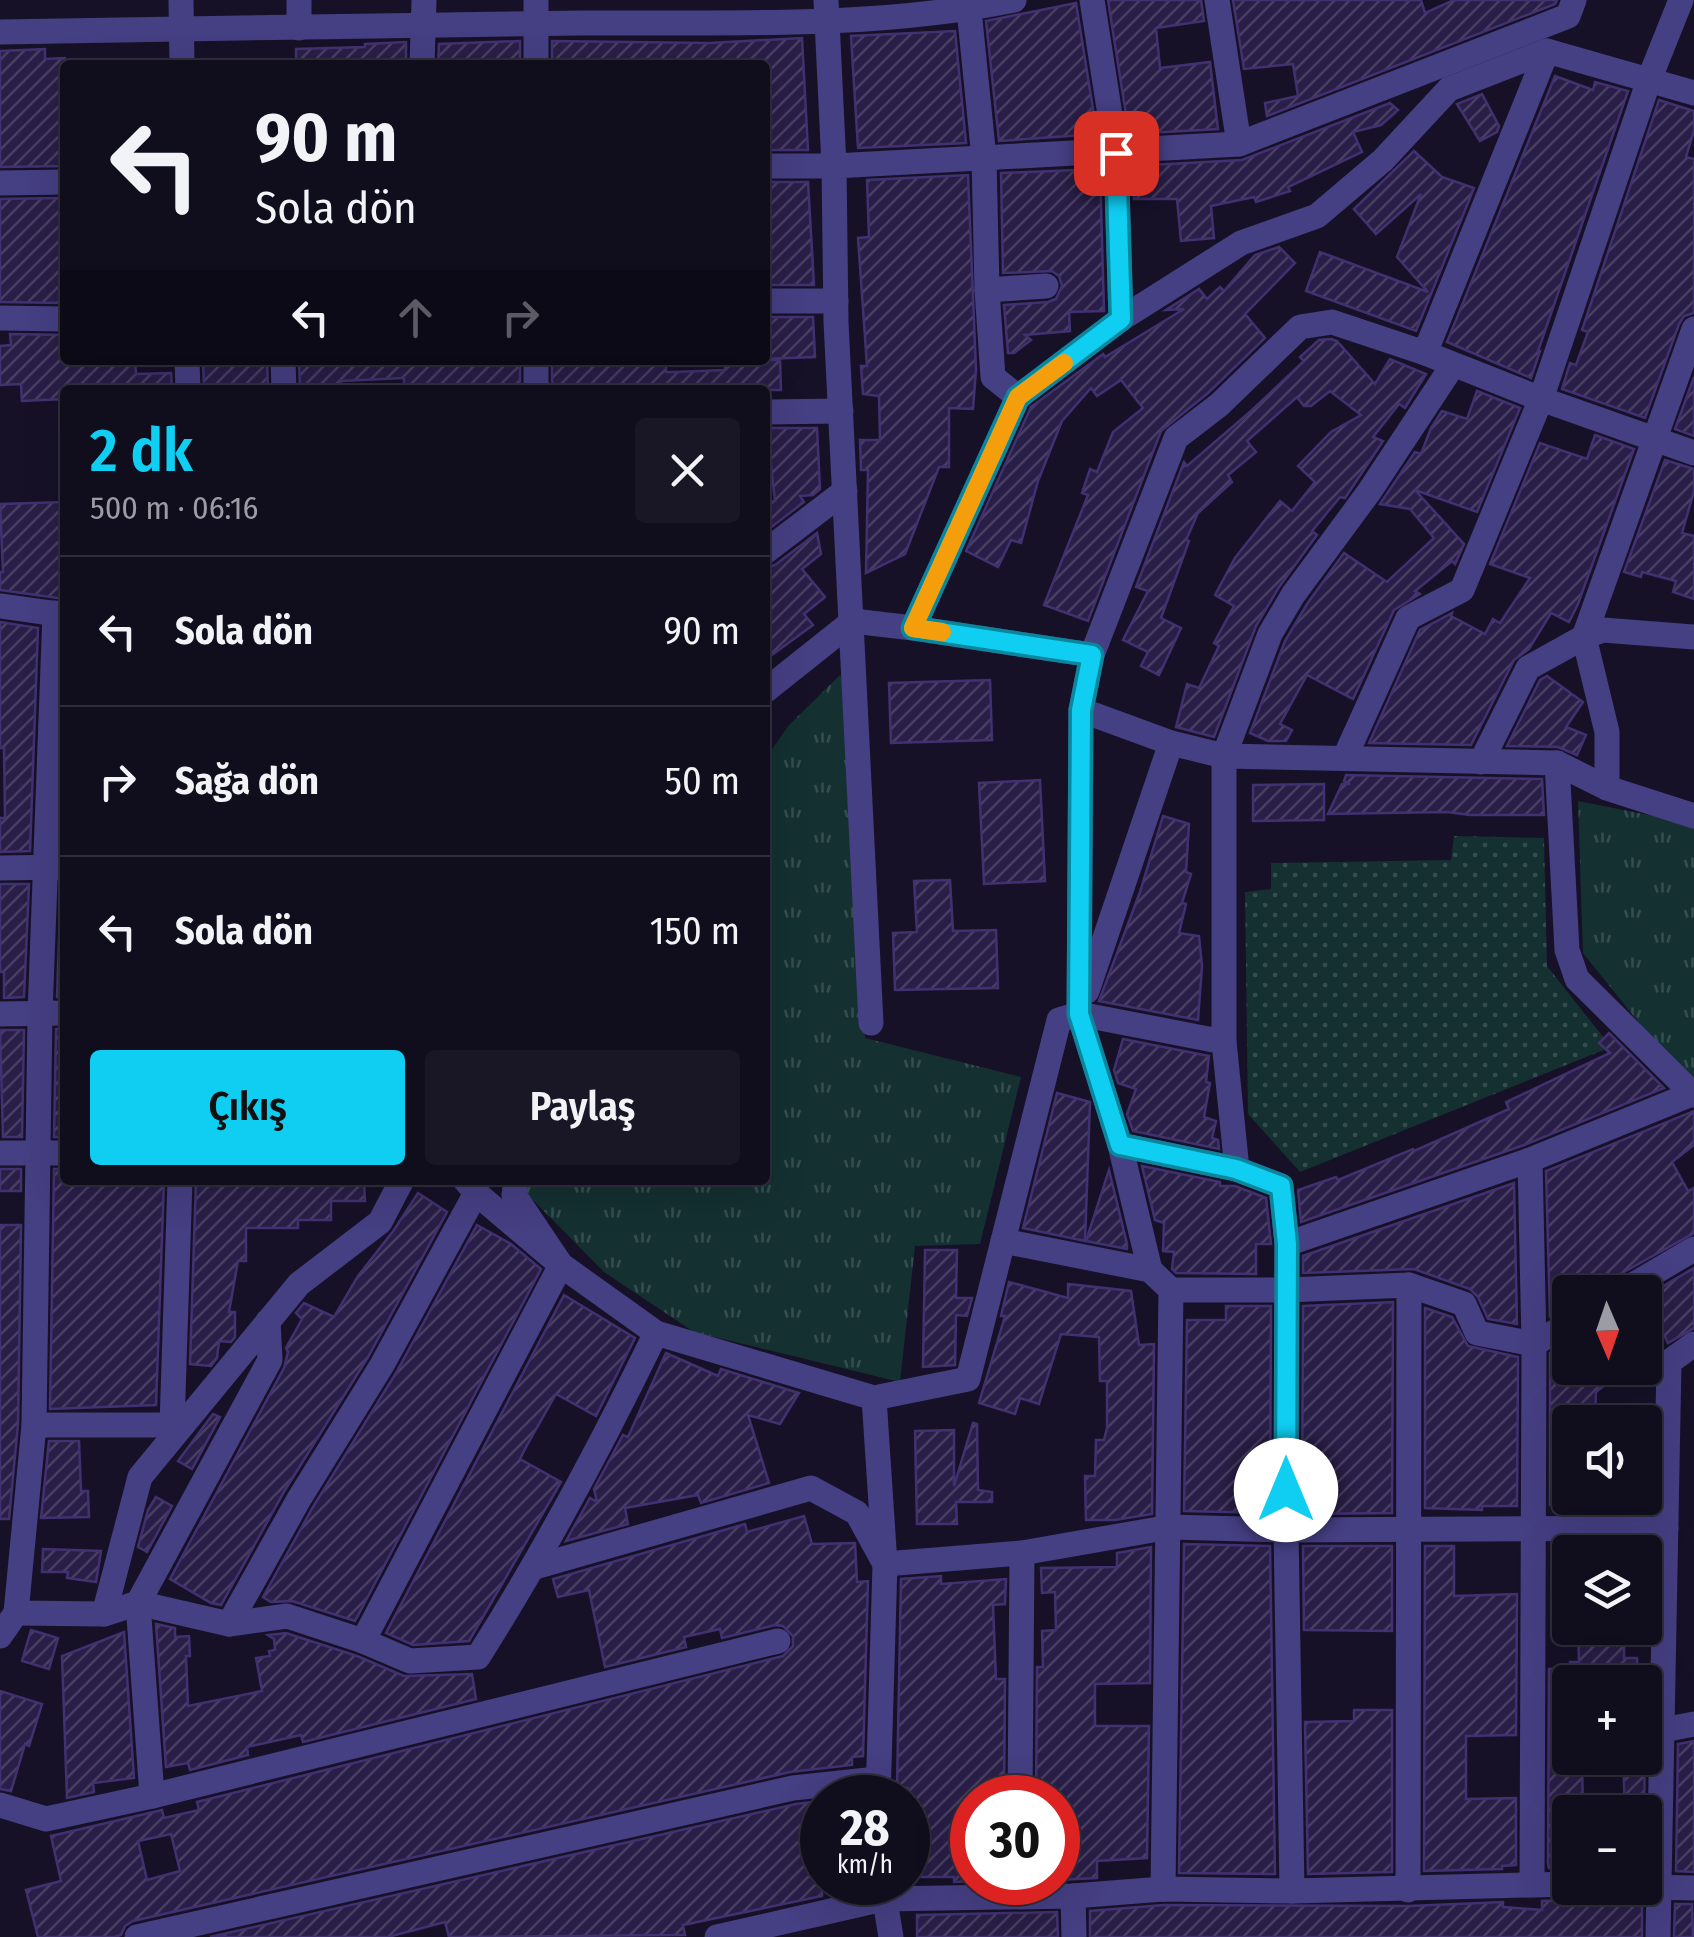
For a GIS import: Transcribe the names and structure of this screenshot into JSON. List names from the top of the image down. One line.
{"north":"bottom","page":{"turn":["90 m","Sola dön"],"heading":["2 dk","500 m · 06:16"],"list":[{"name":"Sola dön","value":"90 m"},{"name":"Sağa dön","value":"50 m"},{"name":"Sola dön","value":"150 m"}],"buttons":["Çıkış","Paylaş"],"map_buttons":["+","−"],"speed":"28 km/h","limit":"30"}}
